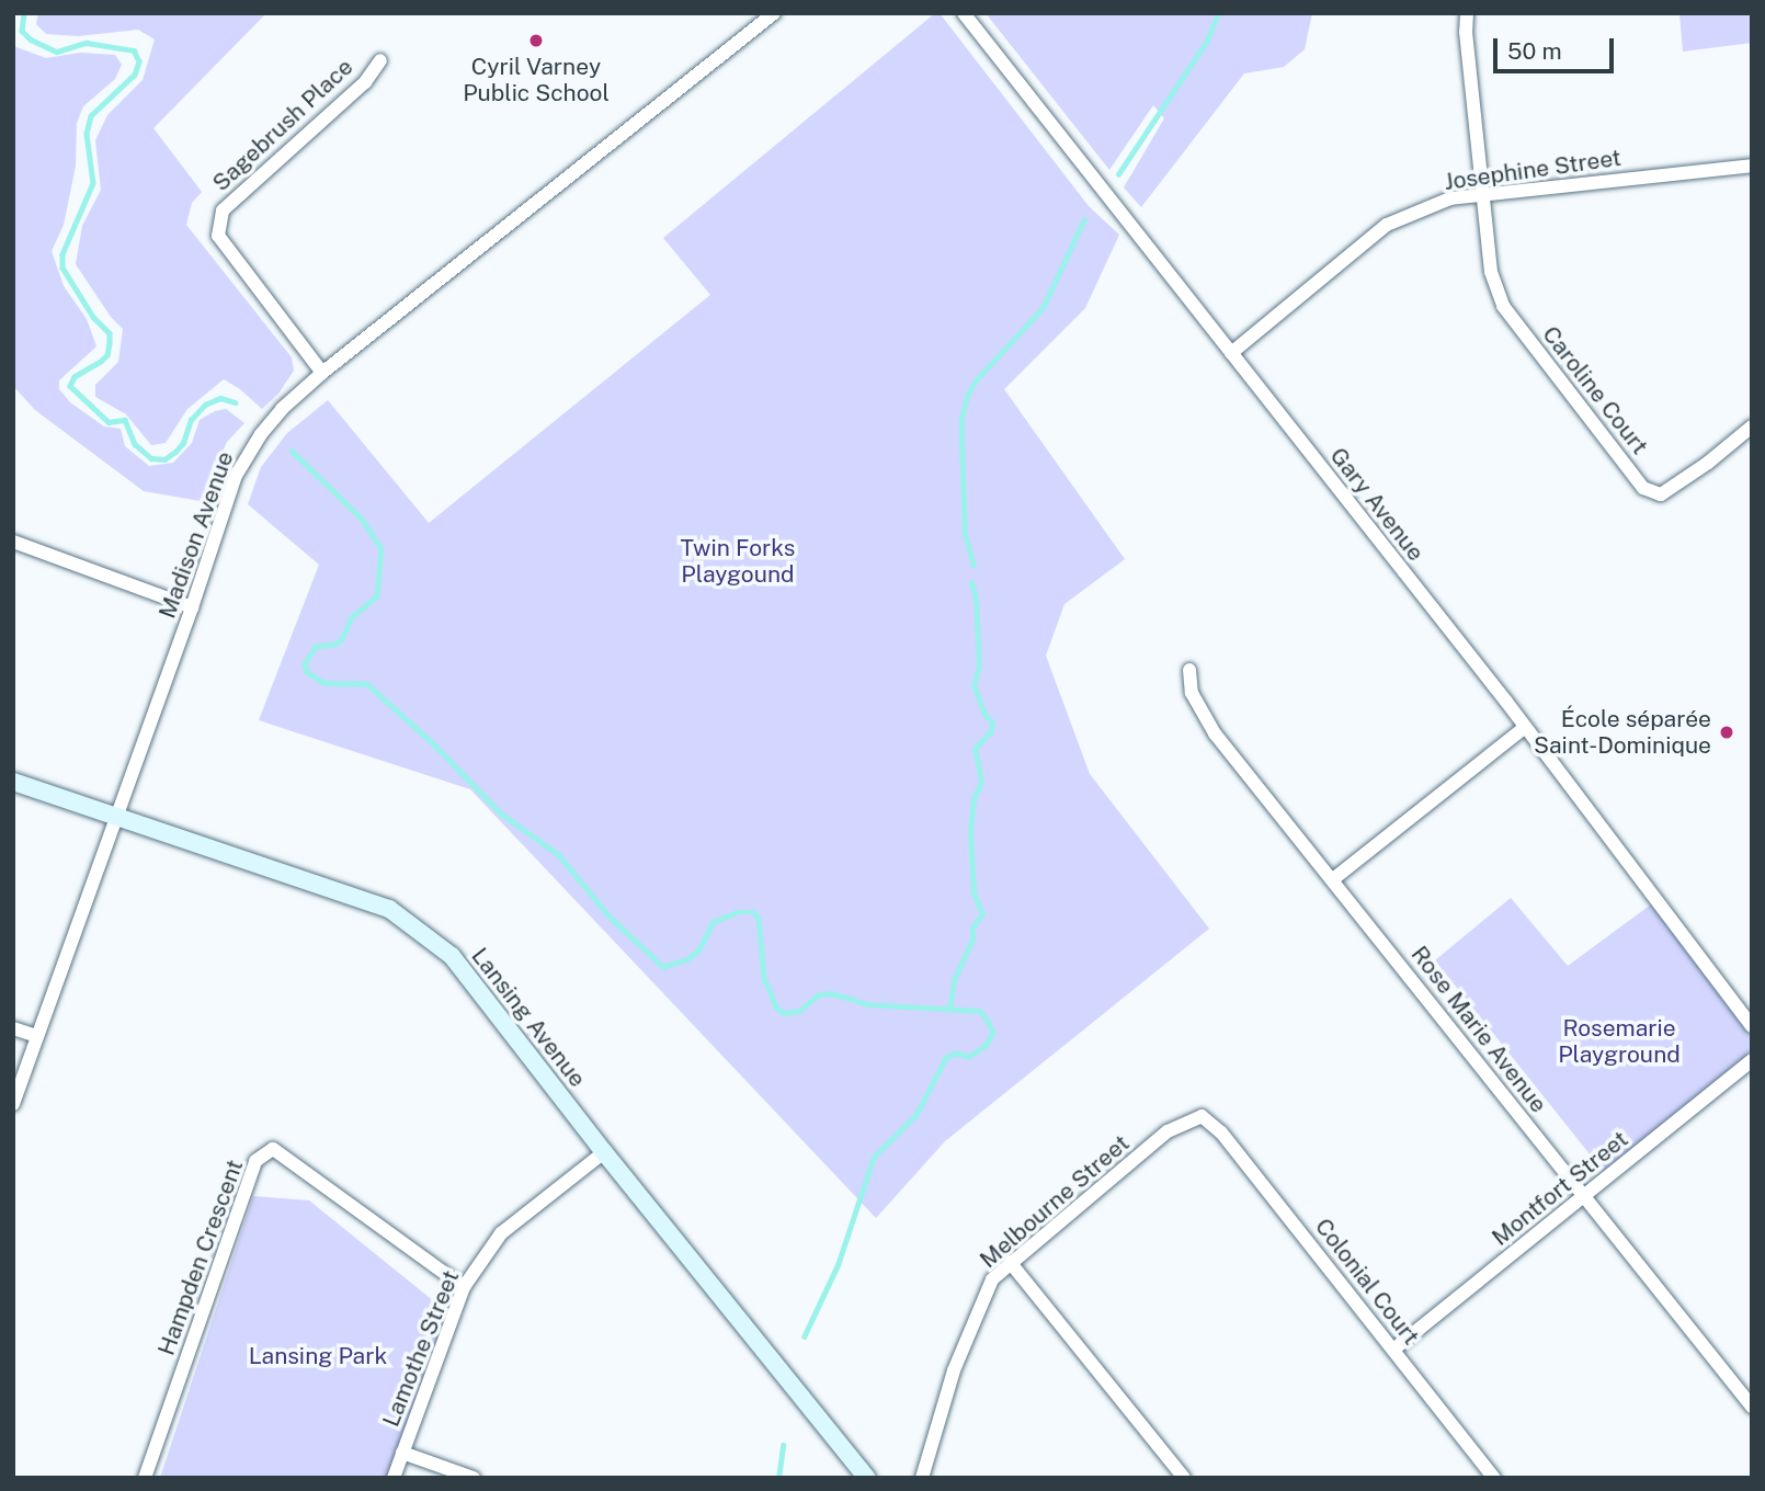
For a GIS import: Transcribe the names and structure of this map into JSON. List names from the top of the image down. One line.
{"streets":{"street":["Sagebrush Place","Josephine Street","Caroline Court","Gary Avenue","Madison Avenue","Lansing Avenue","Rose Marie Avenue","Montfort Street","Melbourne Street","Hampden Crescent","Colonial Court","Lamothe Street"]},"crossings":[["Sagebrush Place","Madison Avenue"],["Josephine Street","Caroline Court"],["Josephine Street","Gary Avenue"],["Madison Avenue","Lansing Avenue"],["Lansing Avenue","Lamothe Street"],["Rose Marie Avenue","Montfort Street"],["Montfort Street","Colonial Court"],["Melbourne Street","Colonial Court"],["Hampden Crescent","Lamothe Street"]],"parks":["Twin Forks Playgound","Rosemarie Playground","Lansing Park"],"places":["Cyril Varney Public School","École séparée Saint-Dominique"],"scale_bar":"50 m"}
